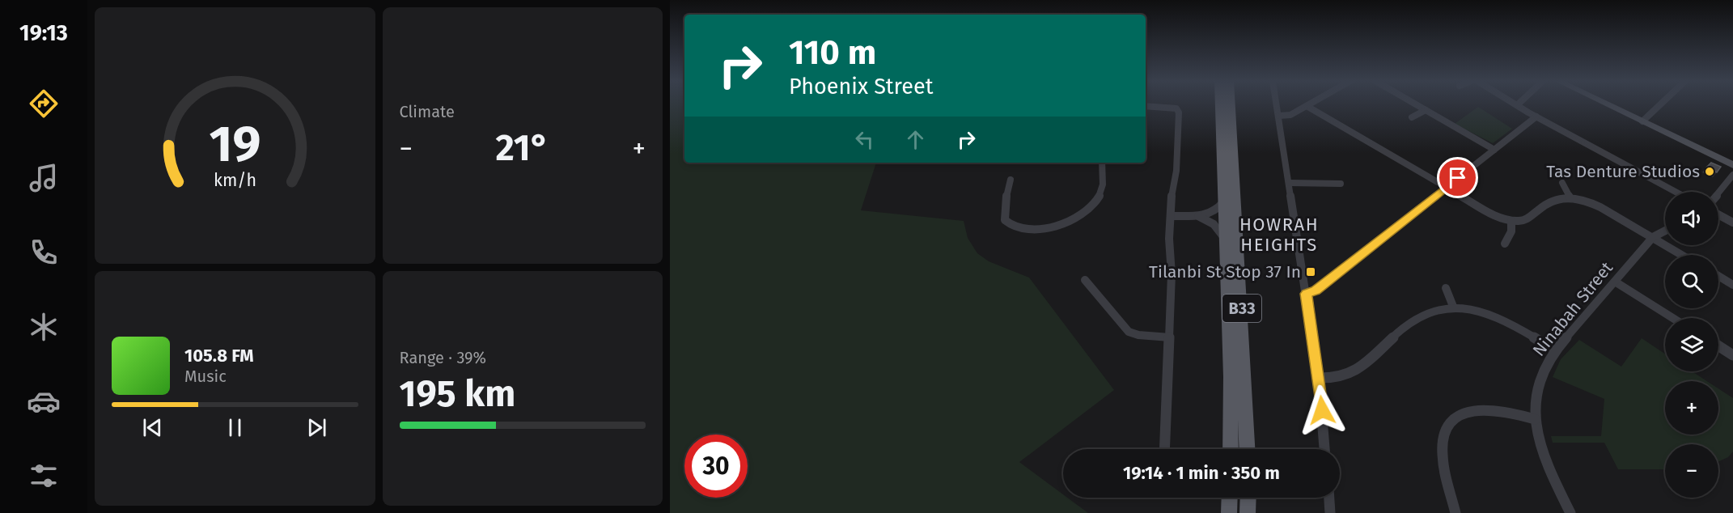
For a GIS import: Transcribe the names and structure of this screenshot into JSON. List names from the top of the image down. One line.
{"streets":{"main road":["B33"],"street":["Ninabah Street"]},"districts":["HOWRAH HEIGHTS"],"places":{"other":["Tas Denture Studios"],"transit":["Tilanbi St Stop 37 In"]},"page":{"tabs":"19:13","tile":["Climate",["Range · 39%","195 km"]],"turn":["110 m","Phoenix Street"],"heat":["−","21°","+"],"map_buttons":["+","−"],"song":["105.8 FM","Music"],"limit":"30","trip":"19:14 · 1 min · 350 m","gauge":["19","km/h"]}}
